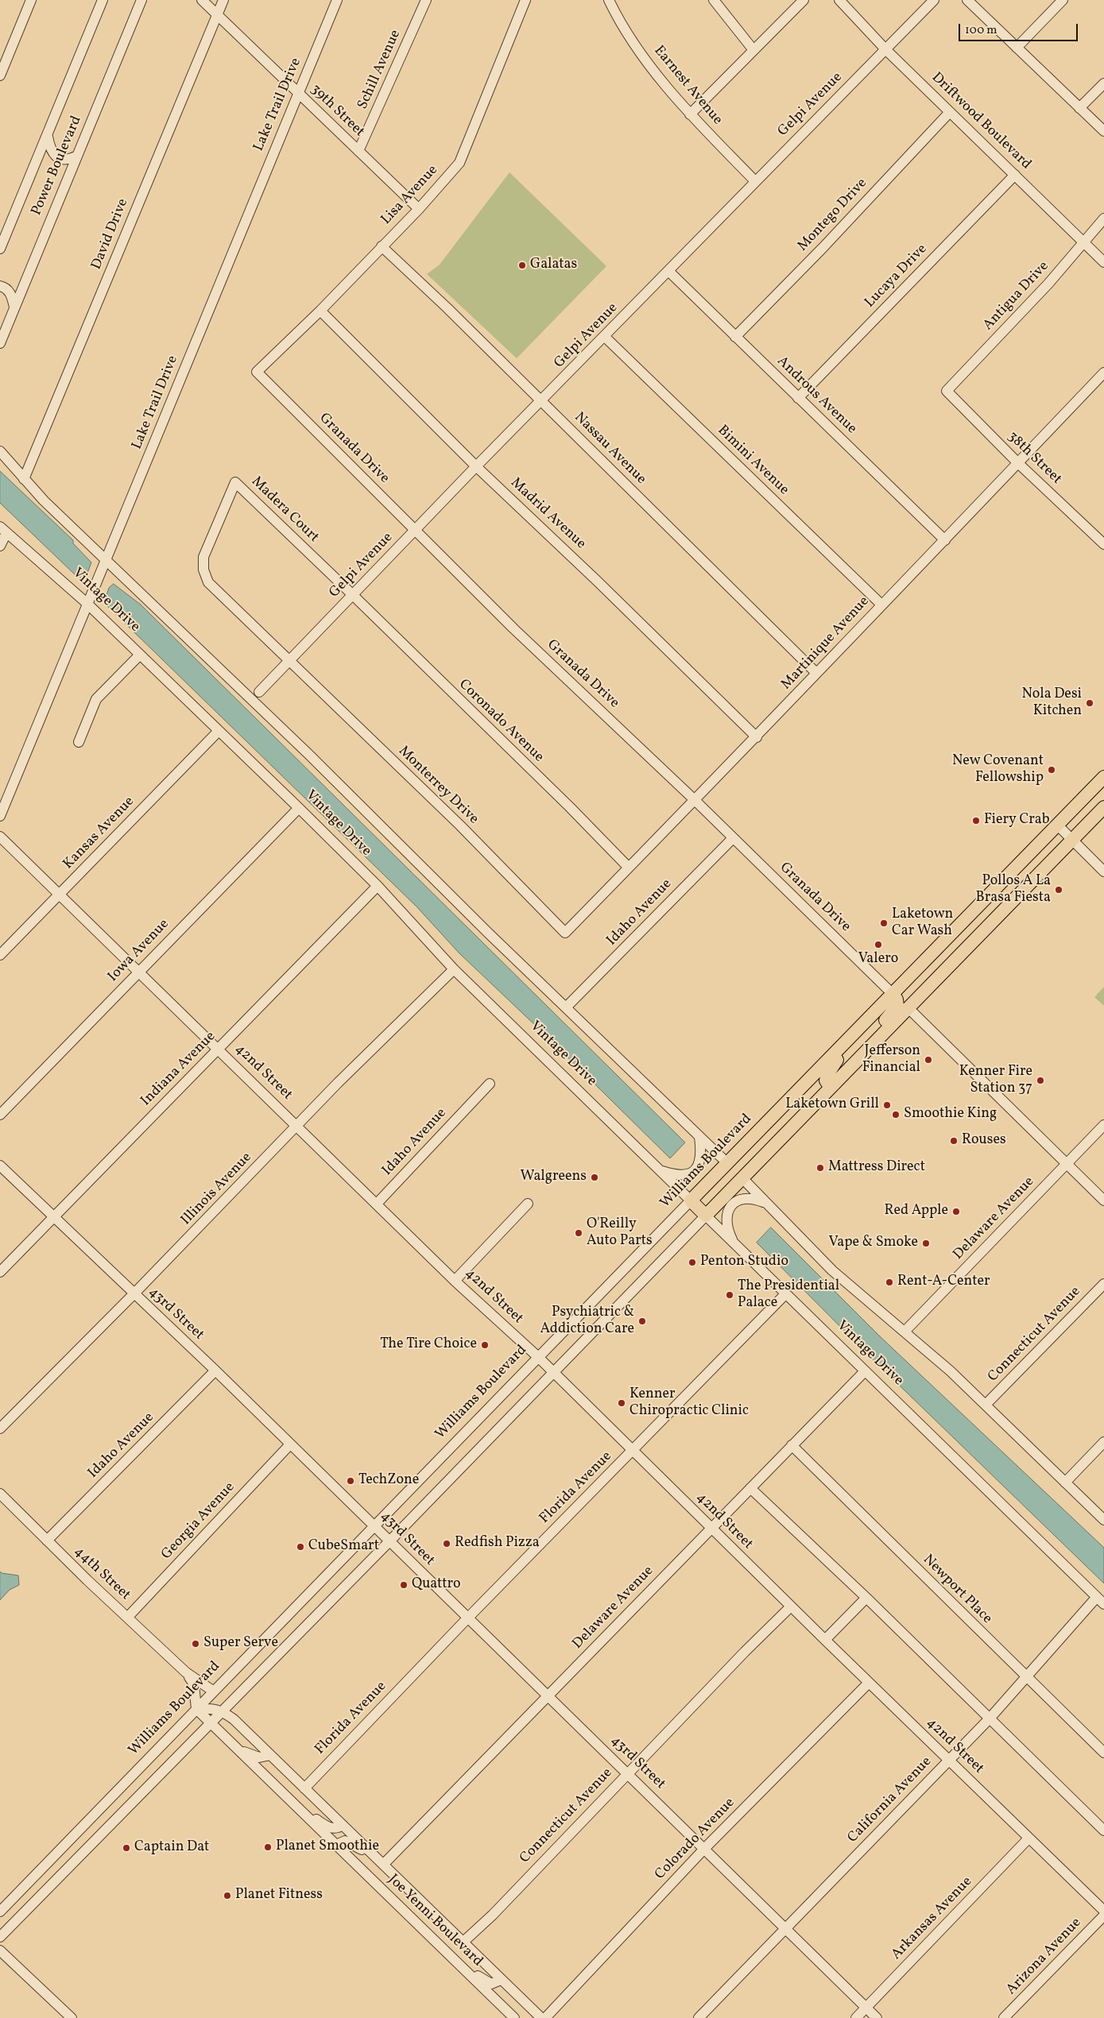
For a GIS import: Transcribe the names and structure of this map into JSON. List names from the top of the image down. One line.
{"streets":{"main road":["Vintage Drive","Williams Boulevard"],"street":["Schill Avenue","Earnest Avenue","Lake Trail Drive","Gelpi Avenue","39th Street","Driftwood Boulevard","Power Boulevard","Lisa Avenue","Montego Drive","David Drive","Lucaya Drive","Antigua Drive","Androus Avenue","Granada Drive","Nassau Avenue","38th Street","Bimini Avenue","Madera Court","Madrid Avenue","Martinique Avenue","Coronado Avenue","Monterrey Drive","Kansas Avenue","Idaho Avenue","Iowa Avenue","Indiana Avenue","42nd Street","Illinois Avenue","Delaware Avenue","43rd Street","Connecticut Avenue","Florida Avenue","Georgia Avenue","44th Street","Newport Place","California Avenue","Colorado Avenue","Arkansas Avenue","Joe Yenni Boulevard","Arizona Avenue"]},"crossings":[["Schill Avenue","39th Street"],["Earnest Avenue","Gelpi Avenue"],["Lake Trail Drive","39th Street"],["Lake Trail Drive","Vintage Drive"],["Gelpi Avenue","Driftwood Boulevard"],["Gelpi Avenue","Androus Avenue"],["Gelpi Avenue","Granada Drive"],["Gelpi Avenue","Nassau Avenue"],["Gelpi Avenue","Bimini Avenue"],["Gelpi Avenue","Madera Court"],["Gelpi Avenue","Madrid Avenue"],["Gelpi Avenue","Coronado Avenue"],["Gelpi Avenue","Monterrey Drive"],["39th Street","Lisa Avenue"],["39th Street","David Drive"],["Driftwood Boulevard","Montego Drive"],["Driftwood Boulevard","Lucaya Drive"],["Driftwood Boulevard","Antigua Drive"],["Lisa Avenue","Granada Drive"],["Lisa Avenue","Nassau Avenue"],["Lisa Avenue","Madrid Avenue"],["Montego Drive","Androus Avenue"],["David Drive","Vintage Drive"],["Lucaya Drive","Androus Avenue"],["Antigua Drive","38th Street"],["Androus Avenue","Martinique Avenue"],["Granada Drive","Martinique Avenue"],["Granada Drive","Idaho Avenue"],["Granada Drive","Williams Boulevard"],["Nassau Avenue","Martinique Avenue"],["38th Street","Martinique Avenue"],["Bimini Avenue","Martinique Avenue"],["Madera Court","Coronado Avenue"],["Madera Court","Monterrey Drive"],["Madrid Avenue","Martinique Avenue"],["Vintage Drive","Kansas Avenue"],["Vintage Drive","Idaho Avenue"],["Vintage Drive","Iowa Avenue"],["Vintage Drive","Indiana Avenue"],["Vintage Drive","Williams Boulevard"],["Vintage Drive","Illinois Avenue"],["Vintage Drive","Delaware Avenue"],["Vintage Drive","Connecticut Avenue"],["Vintage Drive","Florida Avenue"],["Vintage Drive","California Avenue"],["Martinique Avenue","Coronado Avenue"],["Martinique Avenue","Monterrey Drive"],["Kansas Avenue","42nd Street"],["Idaho Avenue","42nd Street"],["Idaho Avenue","43rd Street"],["Idaho Avenue","44th Street"],["Iowa Avenue","42nd Street"],["Indiana Avenue","42nd Street"],["Indiana Avenue","43rd Street"],["42nd Street","Williams Boulevard"],["42nd Street","Illinois Avenue"],["42nd Street","Delaware Avenue"],["42nd Street","Connecticut Avenue"],["42nd Street","Florida Avenue"],["42nd Street","California Avenue"],["42nd Street","Colorado Avenue"],["42nd Street","Arkansas Avenue"],["Williams Boulevard","43rd Street"],["Williams Boulevard","44th Street"],["Williams Boulevard","Joe Yenni Boulevard"],["Illinois Avenue","43rd Street"],["Delaware Avenue","43rd Street"],["Delaware Avenue","Newport Place"],["Delaware Avenue","Joe Yenni Boulevard"],["43rd Street","Connecticut Avenue"],["43rd Street","Florida Avenue"],["43rd Street","Georgia Avenue"],["43rd Street","California Avenue"],["43rd Street","Colorado Avenue"],["43rd Street","Arkansas Avenue"],["Connecticut Avenue","Joe Yenni Boulevard"],["Florida Avenue","Joe Yenni Boulevard"],["Georgia Avenue","44th Street"],["44th Street","Joe Yenni Boulevard"],["Newport Place","California Avenue"]],"places":["Galatas","Nola Desi Kitchen","New Covenant Fellowship","Fiery Crab","Pollos A La Brasa Fiesta","Laketown Car Wash","Valero","Jefferson Financial","Kenner Fire Station 37","Laketown Grill","Smoothie King","Rouses","Mattress Direct","Walgreens","Red Apple","O'Reilly Auto Parts","Vape & Smoke","Penton Studio","Rent-A-Center","The Presidential Palace","Psychiatric & Addiction Care","The Tire Choice","Kenner Chiropractic Clinic","TechZone","Redfish Pizza","CubeSmart","Quattro","Super Serve","Planet Smoothie","Captain Dat","Planet Fitness"],"scale_bar":"100 m"}
